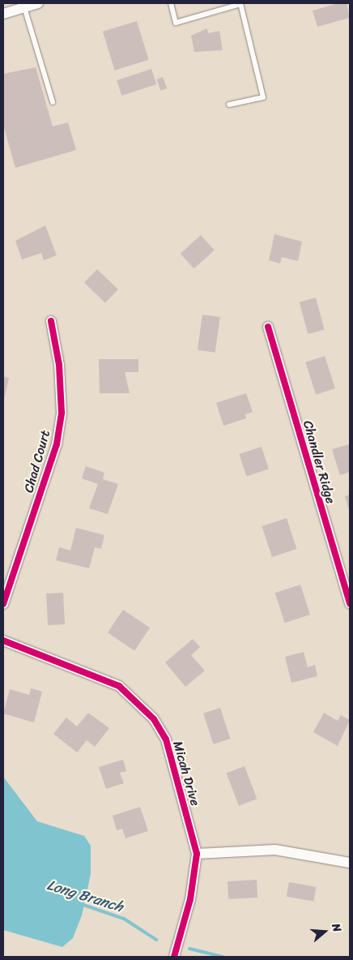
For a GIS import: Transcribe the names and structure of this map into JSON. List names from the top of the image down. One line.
{"streets":{"street":["Chad Court","Chandler Ridge","Micah Drive"]},"water":["Long Branch"],"north":"right"}
